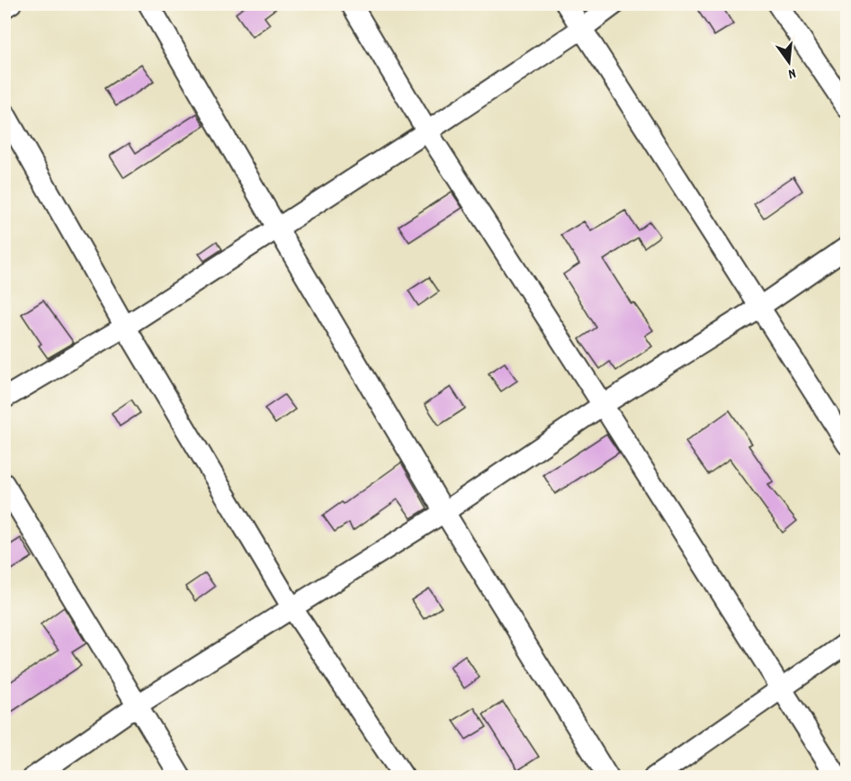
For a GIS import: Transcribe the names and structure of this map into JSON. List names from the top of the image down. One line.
{"north":"bottom"}
